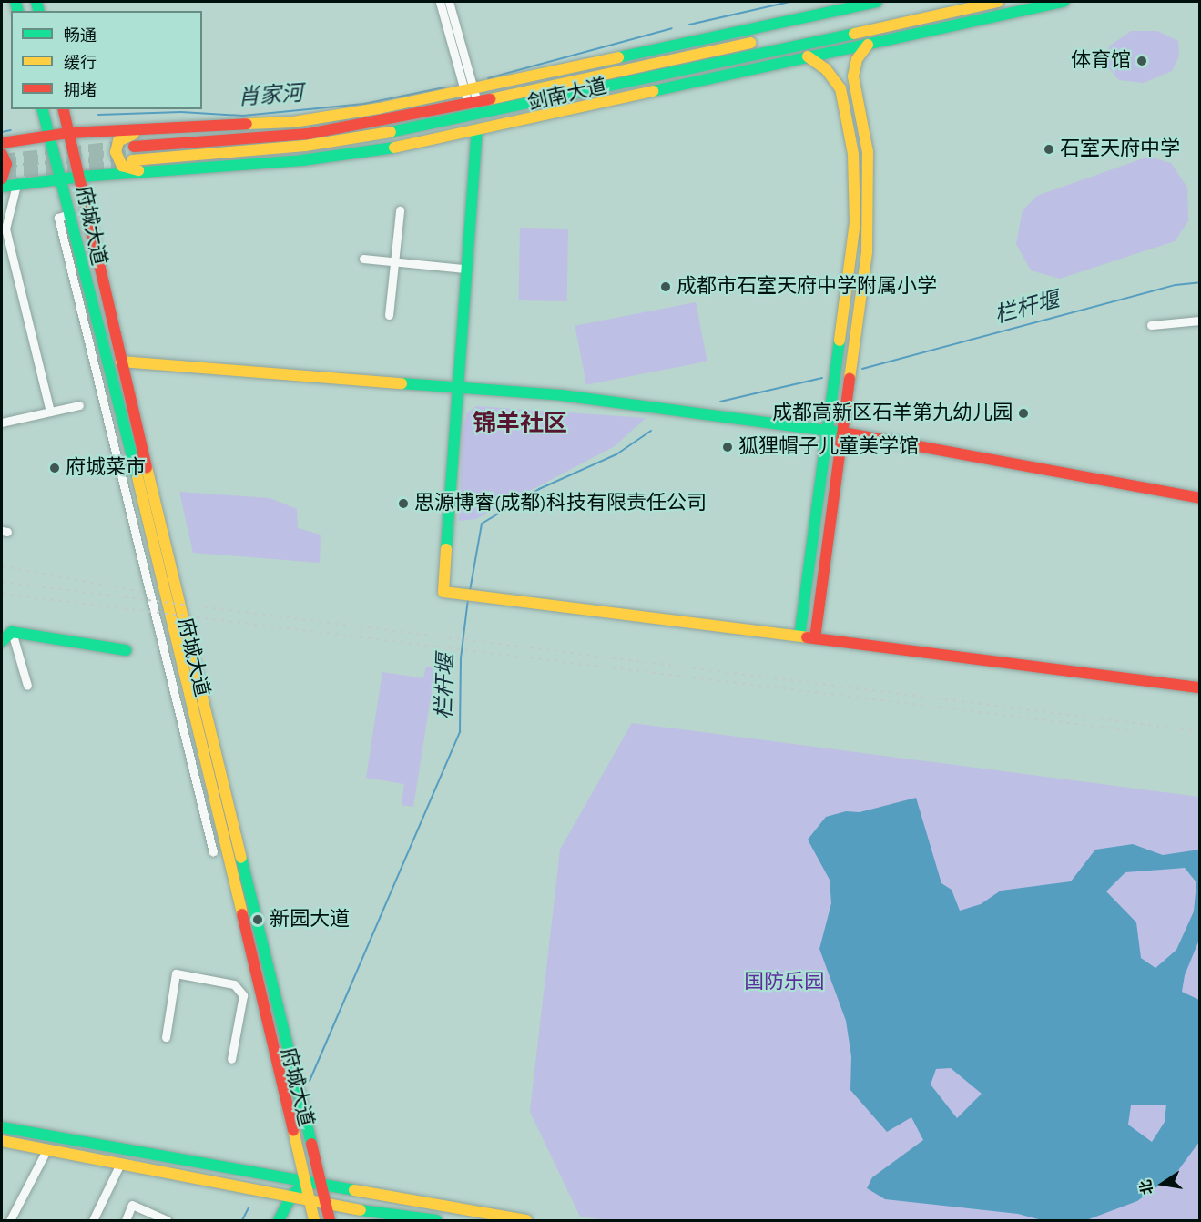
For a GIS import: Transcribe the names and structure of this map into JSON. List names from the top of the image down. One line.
{"streets":{"main road":["剑南大道","府城大道"]},"districts":["锦羊社区"],"water":["肖家河","栏杆堰"],"parks":["国防乐园"],"places":["体育馆","石室天府中学","成都市石室天府中学附属小学","成都高新区石羊第九幼儿园","狐狸帽子儿童美学馆","府城菜市","思源博睿(成都)科技有限责任公司","新园大道"],"legend":["畅通","缓行","拥堵"],"north":"left"}
